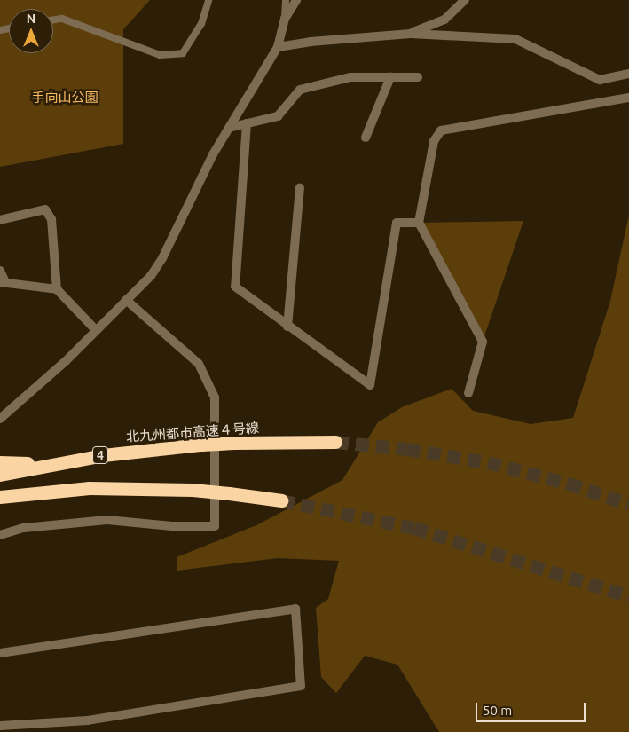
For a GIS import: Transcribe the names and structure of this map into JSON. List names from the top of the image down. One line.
{"streets":{"highway":["北九州都市高速４号線","4"]},"parks":["手向山公園"],"scale_bar":"50 m","north":"top"}
